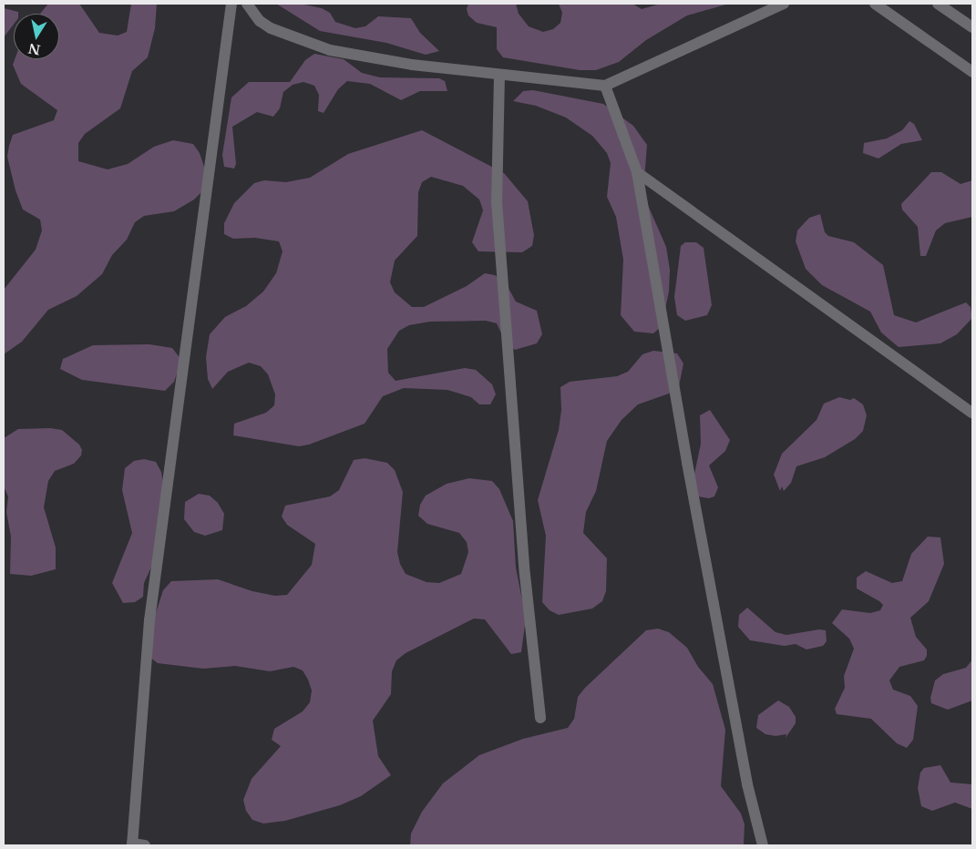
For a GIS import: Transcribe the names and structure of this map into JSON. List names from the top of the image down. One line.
{"north":"bottom"}
